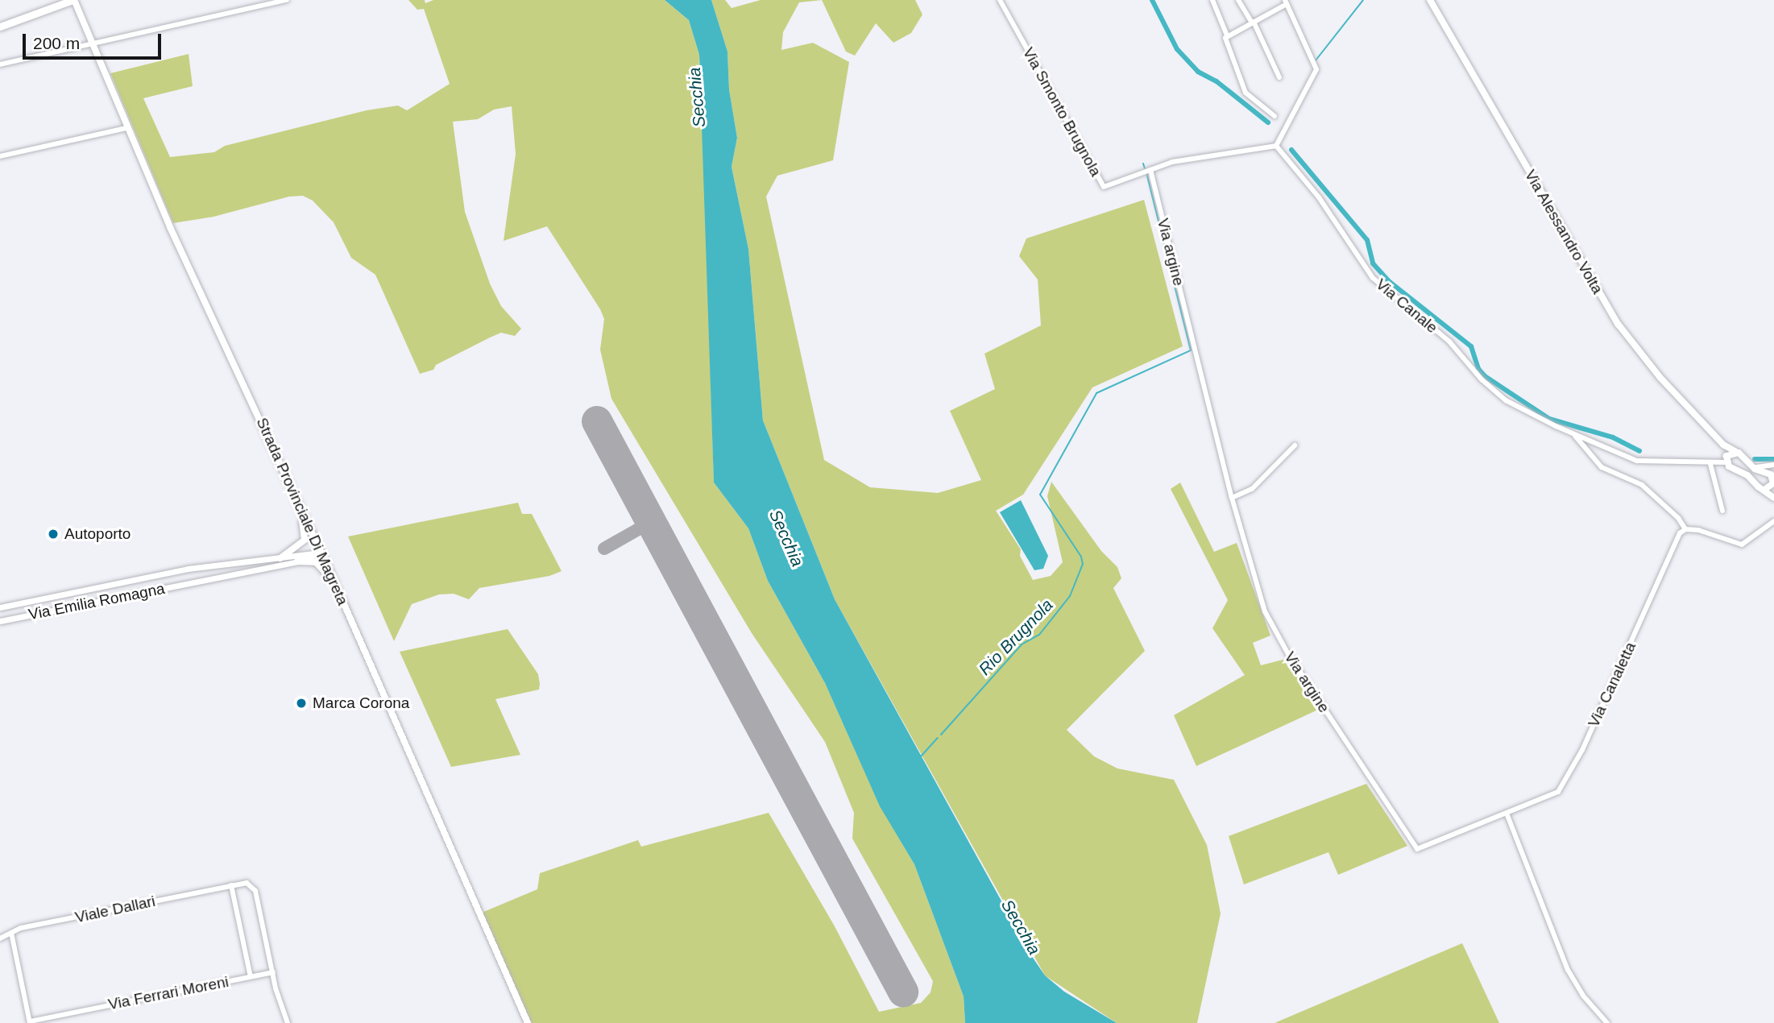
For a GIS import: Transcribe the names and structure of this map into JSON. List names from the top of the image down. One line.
{"streets":{"main road":["Via Alessandro Volta","Strada Provinciale Di Magreta"],"street":["Via Smonto Brugnola","Via argine","Via Canale","Via Emilia Romagna","Via Canaletta","Viale Dallari","Via Ferrari Moreni"]},"crossings":[["Via Smonto Brugnola","Via argine"],["Via Smonto Brugnola","Via Canale"],["Via argine","Via Canaletta"],["Strada Provinciale Di Magreta","Via Emilia Romagna"]],"water":["Secchia","Rio Brugnola"],"places":["Autoporto","Marca Corona"],"scale_bar":"200 m"}
